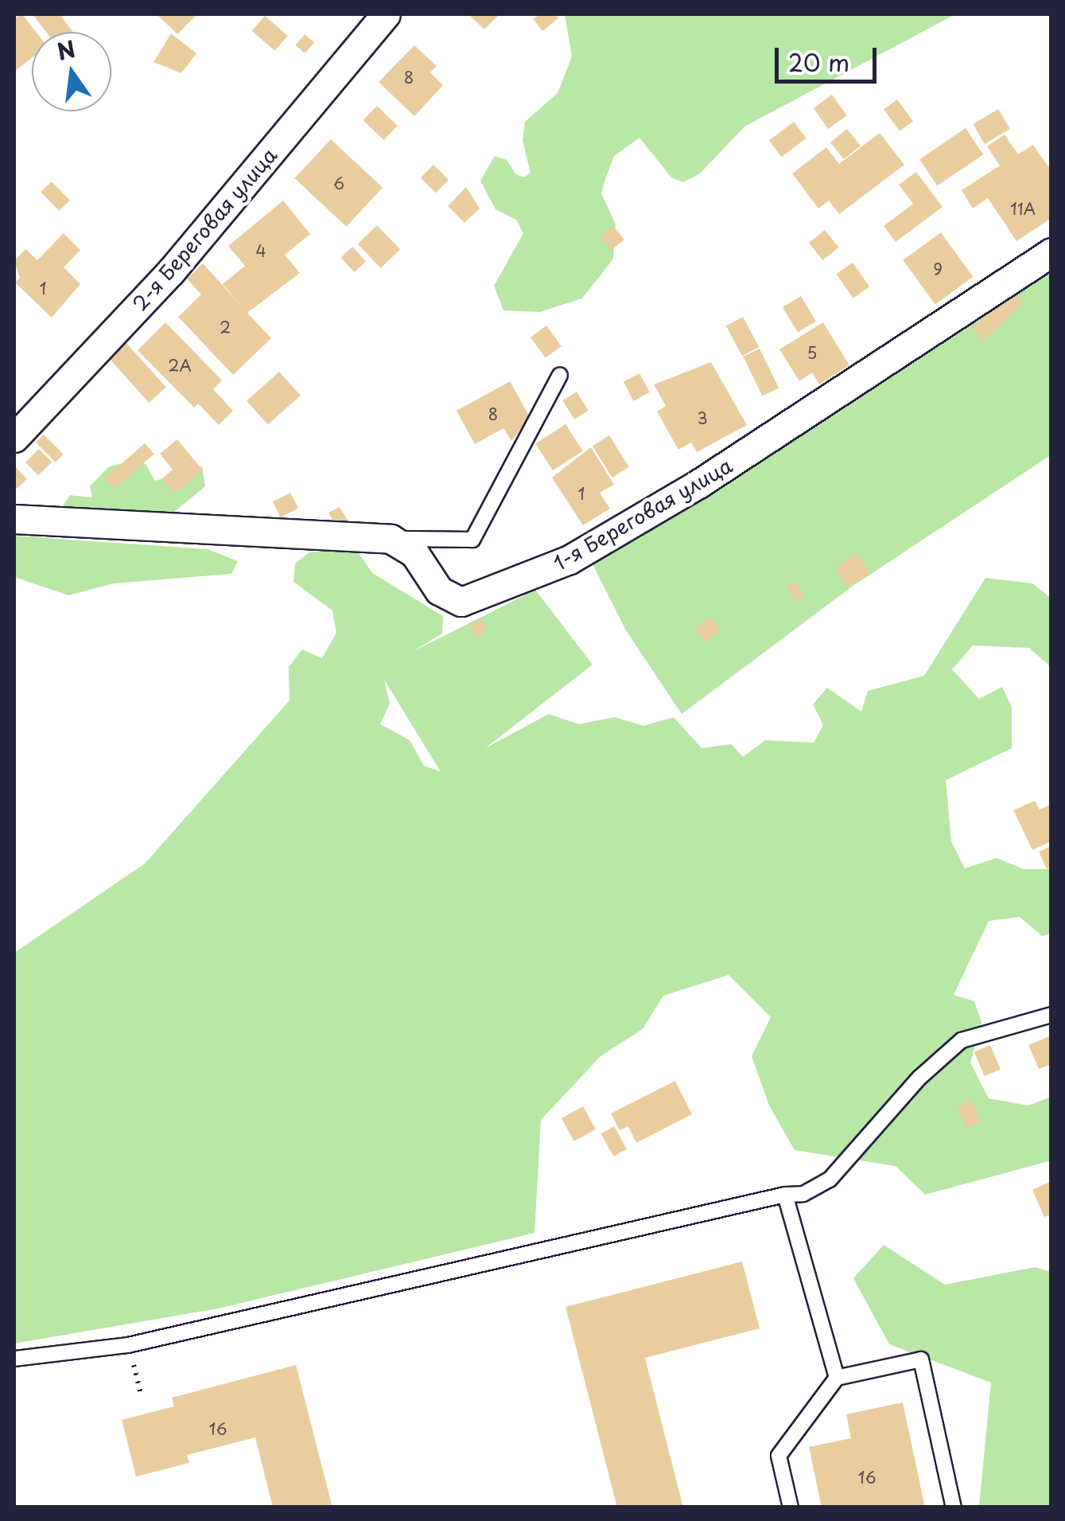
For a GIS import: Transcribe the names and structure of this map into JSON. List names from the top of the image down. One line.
{"streets":{"street":["2-я Береговая улица","1-я Береговая улица"]},"house_numbers":["8","6","11А","4","9","1","2","5","2А","8","3","1","16","16"],"scale_bar":"20 m","north":"top"}
